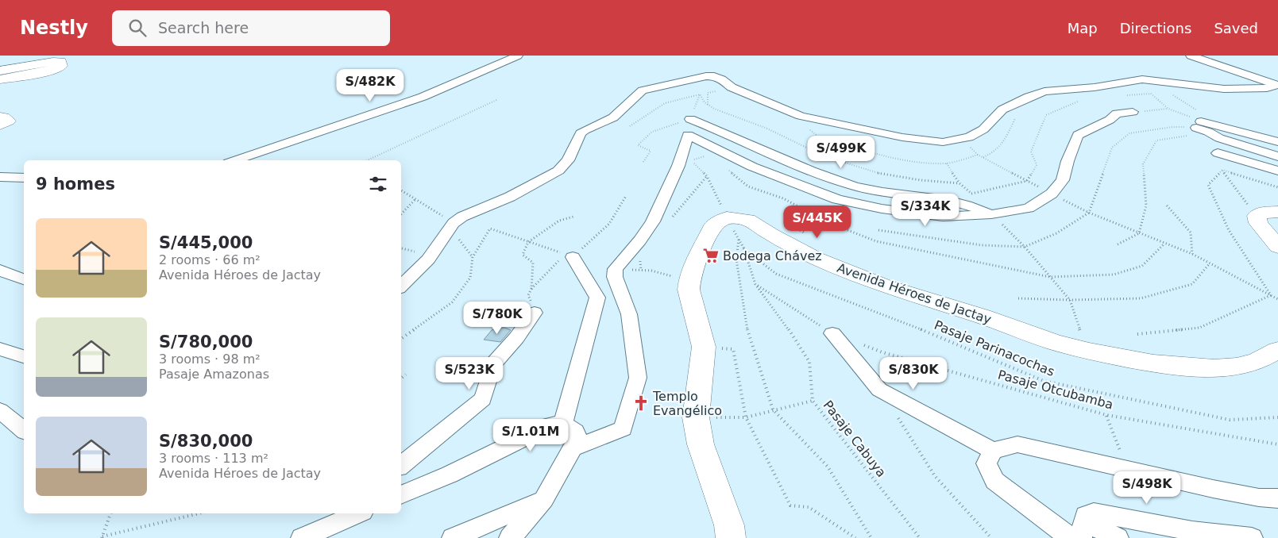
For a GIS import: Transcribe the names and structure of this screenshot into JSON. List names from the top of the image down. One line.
{"streets":{"street":["Avenida Héroes de Jactay"],"path":["Pasaje Parinacochas","Pasaje Otcubamba","Pasaje Cabuya"]},"places":{"supermarket":["Bodega Chávez"],"church":["Templo Evangélico"]},"page":{"header":"Nestly","search":"Search here","nav":["Map","Directions","Saved"],"price":["S/482K","S/499K","S/334K","S/445K","S/780K","S/523K","S/830K","S/1.01M","S/498K"],"heading":"9 homes","list":[{"name":"S/445,000","note":"2 rooms · 66 m² · Avenida Héroes de Jactay"},{"name":"S/780,000","note":"3 rooms · 98 m² · Pasaje Amazonas"},{"name":"S/830,000","note":"3 rooms · 113 m² · Avenida Héroes de Jactay"}]}}
